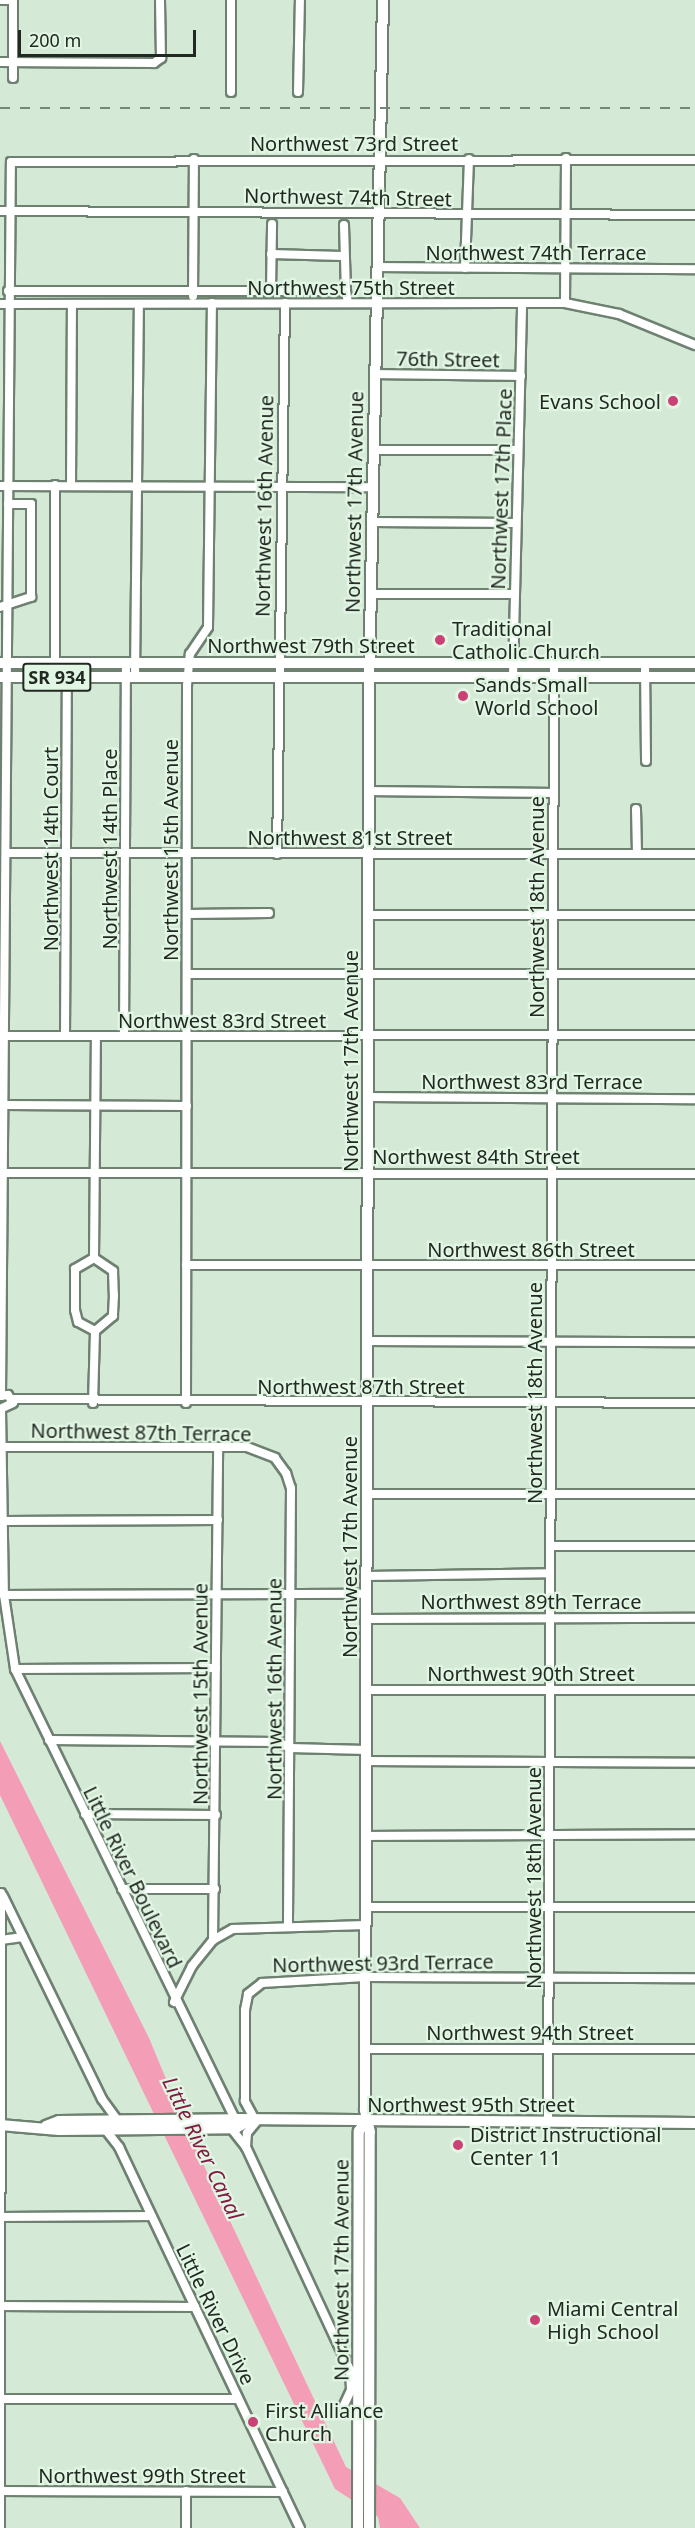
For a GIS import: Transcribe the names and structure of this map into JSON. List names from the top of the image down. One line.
{"streets":{"main road":["Northwest 17th Avenue","Northwest 79th Street","SR 934","Northwest 95th Street"],"street":["Northwest 73rd Street","Northwest 74th Street","Northwest 74th Terrace","Northwest 75th Street","76th Street","Northwest 17th Place","Northwest 16th Avenue","Northwest 81st Street","Northwest 14th Court","Northwest 14th Place","Northwest 15th Avenue","Northwest 18th Avenue","Northwest 83rd Street","Northwest 83rd Terrace","Northwest 84th Street","Northwest 86th Street","Northwest 87th Street","Northwest 87th Terrace","Northwest 89th Terrace","Northwest 90th Street","Little River Boulevard","Northwest 93rd Terrace","Northwest 94th Street","Little River Drive","Northwest 99th Street"]},"crossings":[["Northwest 73rd Street","Northwest 74th Street"],["Northwest 73rd Street","Northwest 17th Avenue"],["Northwest 74th Street","Northwest 17th Avenue"],["Northwest 74th Terrace","Northwest 17th Avenue"],["Northwest 75th Street","Northwest 17th Place"],["Northwest 75th Street","Northwest 17th Avenue"],["Northwest 75th Street","Northwest 16th Avenue"],["Northwest 75th Street","Northwest 14th Place"],["Northwest 75th Street","Northwest 15th Avenue"],["76th Street","Northwest 17th Place"],["76th Street","Northwest 17th Avenue"],["Northwest 17th Place","Northwest 79th Street"],["Northwest 17th Avenue","Northwest 79th Street"],["Northwest 17th Avenue","Northwest 81st Street"],["Northwest 17th Avenue","Northwest 83rd Street"],["Northwest 17th Avenue","Northwest 83rd Terrace"],["Northwest 17th Avenue","Northwest 84th Street"],["Northwest 17th Avenue","Northwest 86th Street"],["Northwest 17th Avenue","Northwest 87th Street"],["Northwest 17th Avenue","Northwest 89th Terrace"],["Northwest 17th Avenue","Northwest 90th Street"],["Northwest 17th Avenue","Northwest 93rd Terrace"],["Northwest 17th Avenue","Northwest 94th Street"],["Northwest 17th Avenue","Northwest 95th Street"],["Northwest 16th Avenue","Northwest 79th Street"],["Northwest 16th Avenue","Northwest 81st Street"],["Northwest 16th Avenue","Northwest 87th Terrace"],["Northwest 79th Street","Northwest 14th Court"],["Northwest 79th Street","Northwest 14th Place"],["Northwest 79th Street","Northwest 15th Avenue"],["Northwest 79th Street","Northwest 18th Avenue"],["Northwest 81st Street","Northwest 14th Court"],["Northwest 81st Street","Northwest 14th Place"],["Northwest 81st Street","Northwest 15th Avenue"],["Northwest 81st Street","Northwest 18th Avenue"],["Northwest 14th Court","Northwest 83rd Street"],["Northwest 14th Place","Northwest 83rd Street"],["Northwest 15th Avenue","Northwest 83rd Street"],["Northwest 15th Avenue","Northwest 84th Street"],["Northwest 15th Avenue","Northwest 86th Street"],["Northwest 15th Avenue","Northwest 87th Street"],["Northwest 15th Avenue","Northwest 87th Terrace"],["Northwest 18th Avenue","Northwest 83rd Street"],["Northwest 18th Avenue","Northwest 83rd Terrace"],["Northwest 18th Avenue","Northwest 84th Street"],["Northwest 18th Avenue","Northwest 86th Street"],["Northwest 18th Avenue","Northwest 87th Street"],["Northwest 18th Avenue","Northwest 89th Terrace"],["Northwest 18th Avenue","Northwest 90th Street"],["Northwest 18th Avenue","Northwest 93rd Terrace"],["Northwest 18th Avenue","Northwest 94th Street"],["Northwest 18th Avenue","Northwest 95th Street"],["Northwest 87th Street","Little River Boulevard"],["Northwest 87th Terrace","Little River Boulevard"],["Little River Boulevard","Northwest 95th Street"],["Northwest 95th Street","Little River Drive"],["Little River Drive","Northwest 99th Street"]],"water":["Little River Canal"],"places":["Evans School","Traditional Catholic Church","Sands Small World School","District Instructional Center 11","Miami Central High School","First Alliance Church"],"scale_bar":"200 m"}
